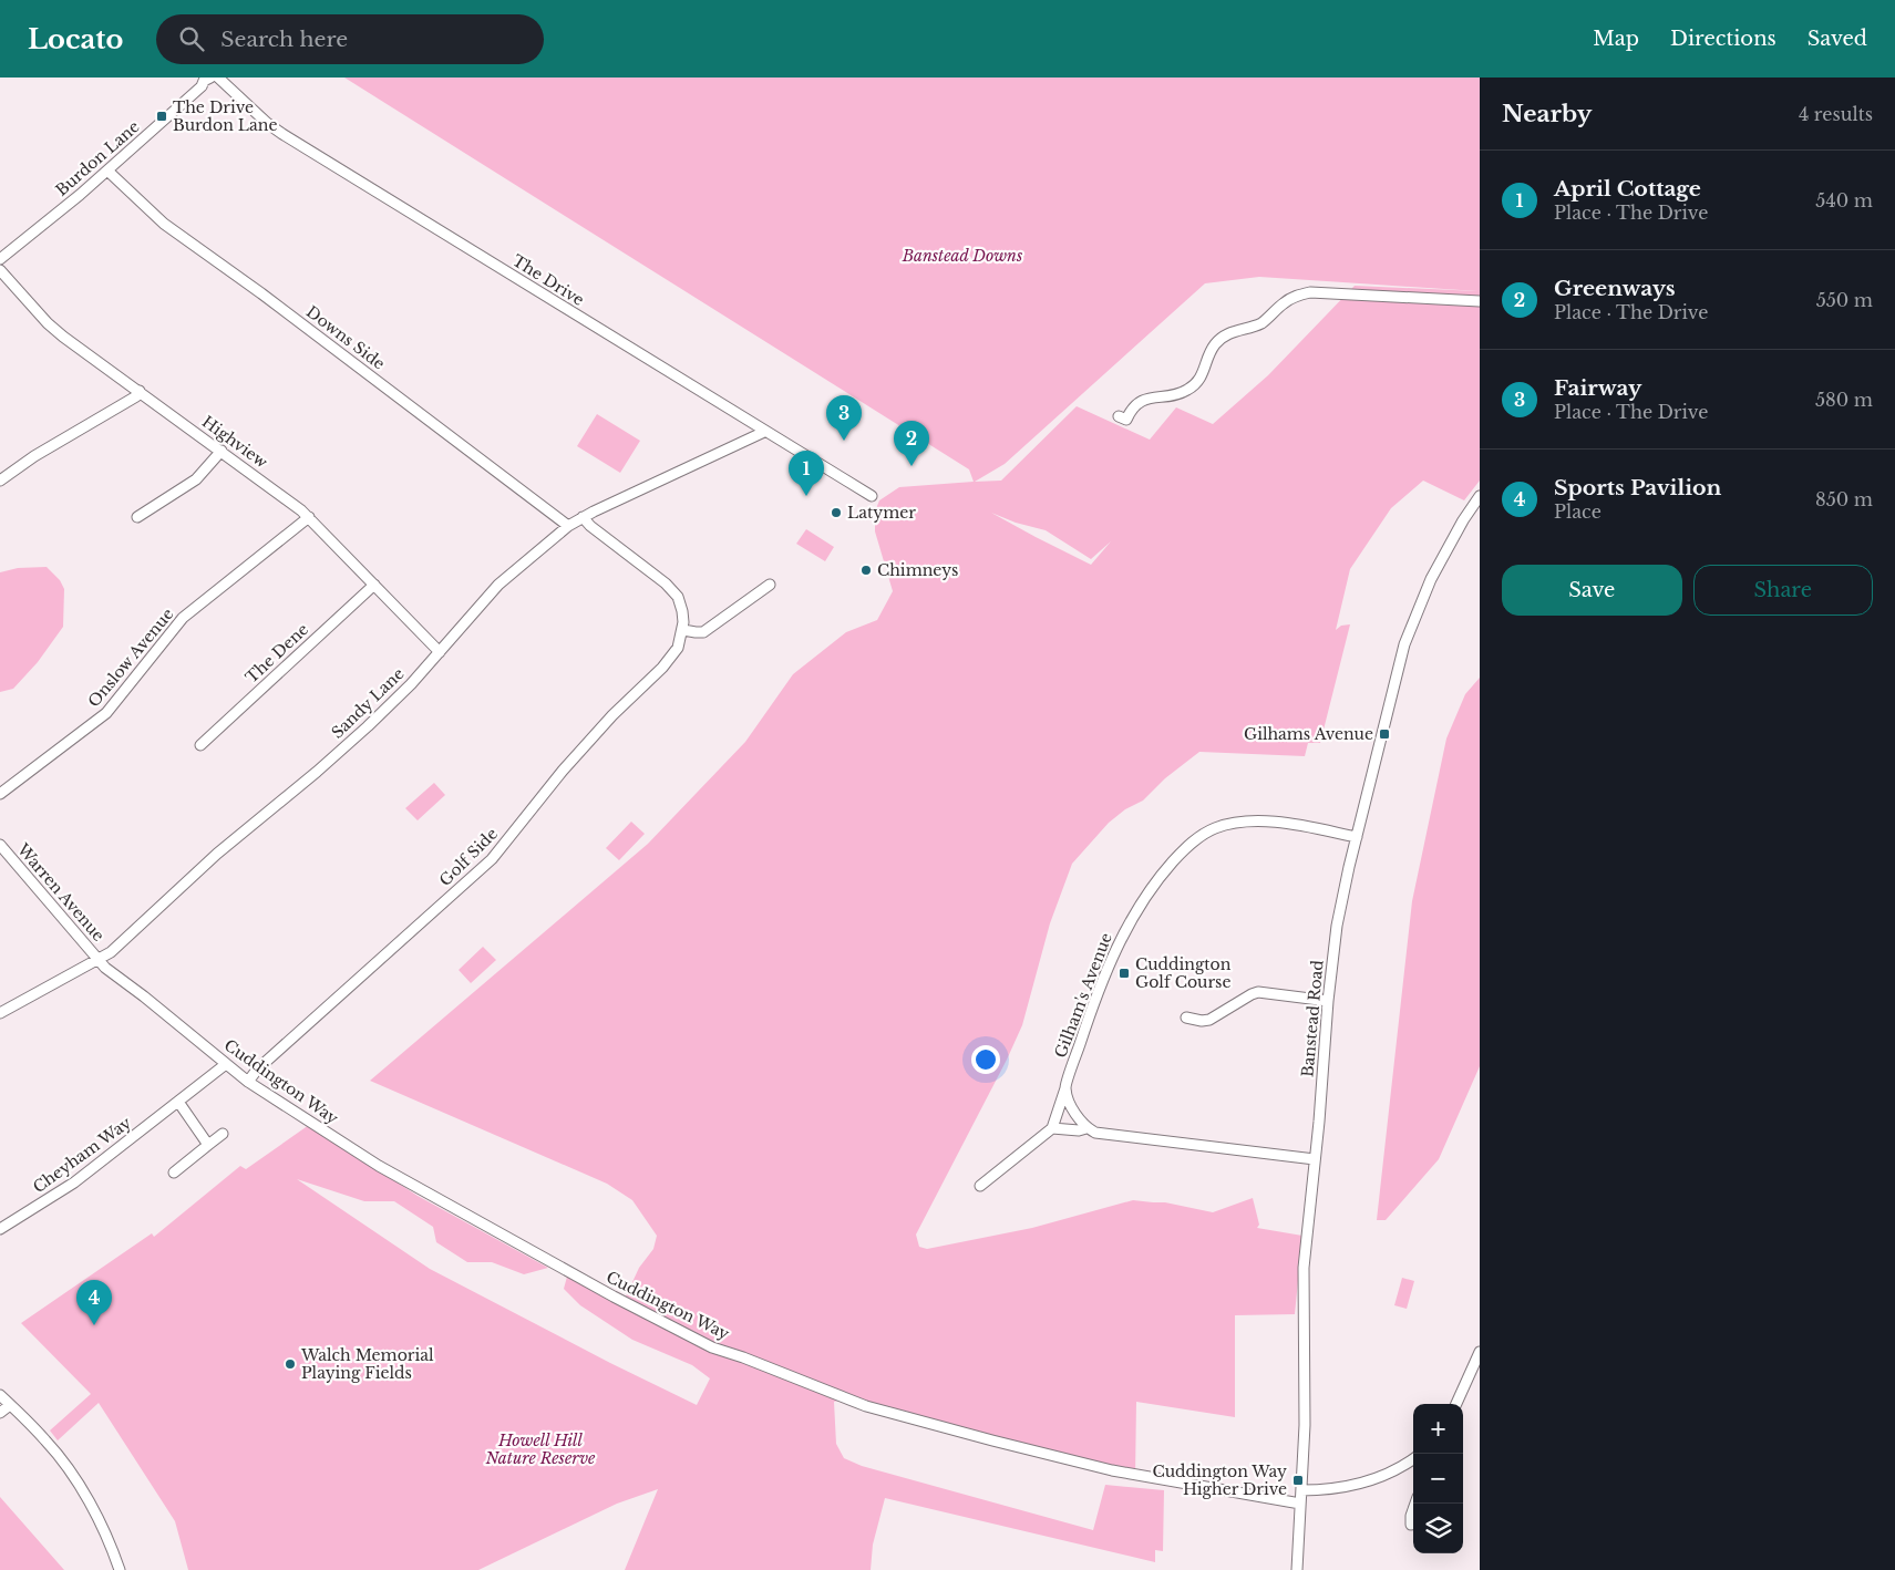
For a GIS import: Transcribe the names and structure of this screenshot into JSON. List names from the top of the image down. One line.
{"streets":{"street":["Burdon Lane","The Drive","Downs Side","Highview","The Dene","Onslow Avenue","Sandy Lane","Golf Side","Warren Avenue","Gilham's Avenue","Banstead Road","Cuddington Way","Cheyham Way"]},"crossings":[["Burdon Lane","Downs Side"],["The Drive","Sandy Lane"],["Downs Side","Sandy Lane"],["Highview","The Dene"],["Highview","Onslow Avenue"],["Highview","Sandy Lane"],["Sandy Lane","Warren Avenue"],["Sandy Lane","Cuddington Way"],["Golf Side","Cuddington Way"],["Warren Avenue","Cuddington Way"],["Gilham's Avenue","Banstead Road"],["Banstead Road","Cuddington Way"],["Cuddington Way","Cheyham Way"]],"parks":["Banstead Downs","Howell Hill Nature Reserve"],"places":{"transit":["The Drive Burdon Lane","Gilhams Avenue","Cuddington Golf Course","Cuddington Way Higher Drive"],"other":["Latymer","Chimneys","Walch Memorial Playing Fields"]},"page":{"header":"Locato","search":"Search here","nav":["Map","Directions","Saved"],"heading":["Nearby","4 results"],"list":[{"mark":"1","name":"April Cottage","note":"Place · The Drive","value":"540 m"},{"mark":"2","name":"Greenways","note":"Place · The Drive","value":"550 m"},{"mark":"3","name":"Fairway","note":"Place · The Drive","value":"580 m"},{"mark":"4","name":"Sports Pavilion","note":"Place","value":"850 m"}],"pins":["3","2","1","4"],"buttons":["Save","Share"],"map_buttons":["+","−"]}}
